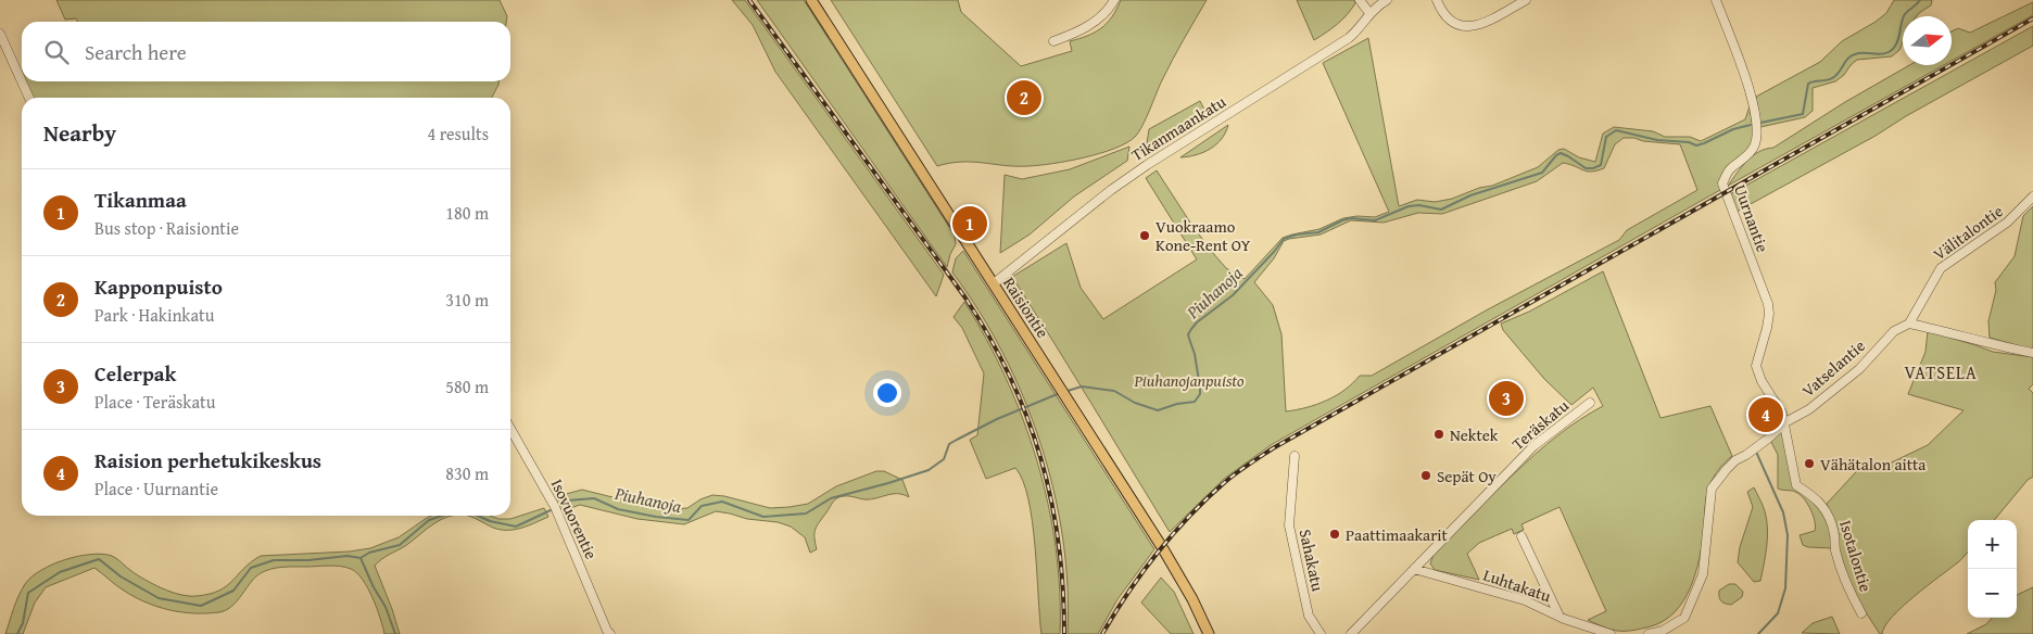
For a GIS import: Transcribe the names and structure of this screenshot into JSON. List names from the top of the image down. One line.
{"streets":{"main road":["Raisiontie"],"street":["Tikanmaankatu","Uurnantie","Välitalontie","Vatselantie","Teräskatu","Isovuorentie","Isotalontie","Sahakatu","Luhtakatu"]},"crossings":[["Tikanmaankatu","Raisiontie"],["Uurnantie","Vatselantie"],["Uurnantie","Isotalontie"],["Välitalontie","Vatselantie"],["Vatselantie","Isotalontie"],["Teräskatu","Luhtakatu"]],"districts":["VATSELA"],"water":["Piuhanoja"],"parks":["Piuhanojanpuisto"],"places":["Vuokraamo Kone-Rent OY","Nektek","Vähätalon aitta","Sepät Oy","Paattimaakarit"],"north":"right","page":{"search":"Search here","pins":["2","1","3","4"],"heading":["Nearby","4 results"],"list":[{"mark":"1","name":"Tikanmaa","note":"Bus stop · Raisiontie","value":"180 m"},{"mark":"2","name":"Kapponpuisto","note":"Park · Hakinkatu","value":"310 m"},{"mark":"3","name":"Celerpak","note":"Place · Teräskatu","value":"580 m"},{"mark":"4","name":"Raision perhetukikeskus","note":"Place · Uurnantie","value":"830 m"}],"map_buttons":["+","−"]}}
